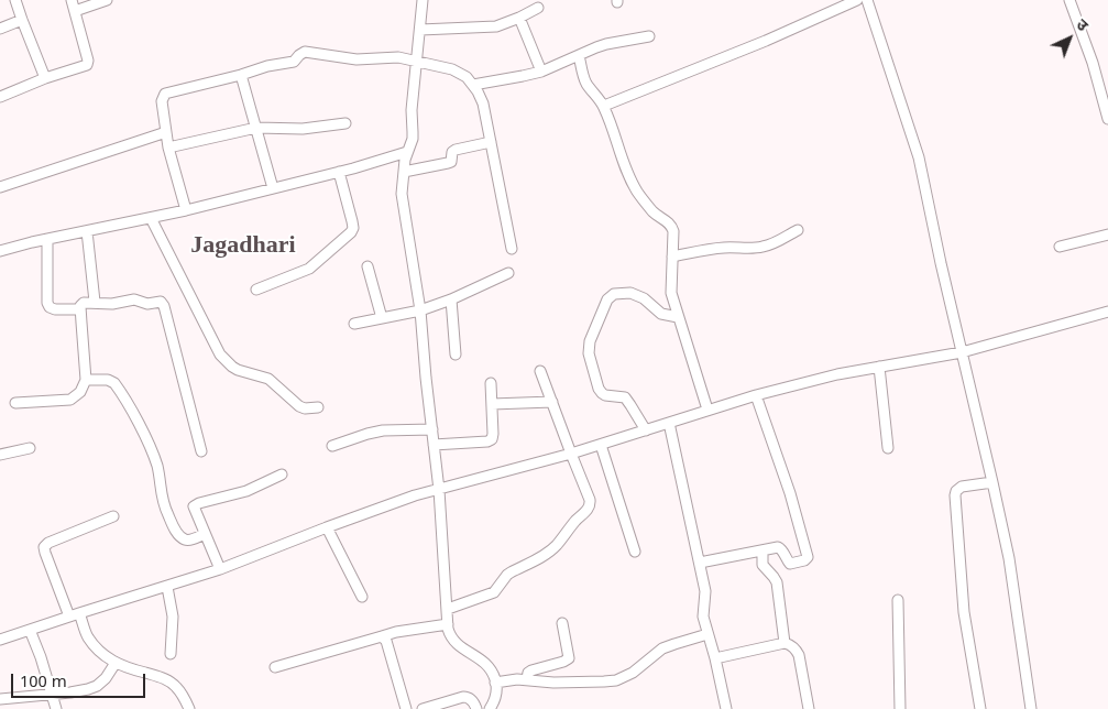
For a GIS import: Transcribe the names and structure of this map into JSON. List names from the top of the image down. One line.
{"districts":["Jagadhari"],"scale_bar":"100 m","north":"top right"}
